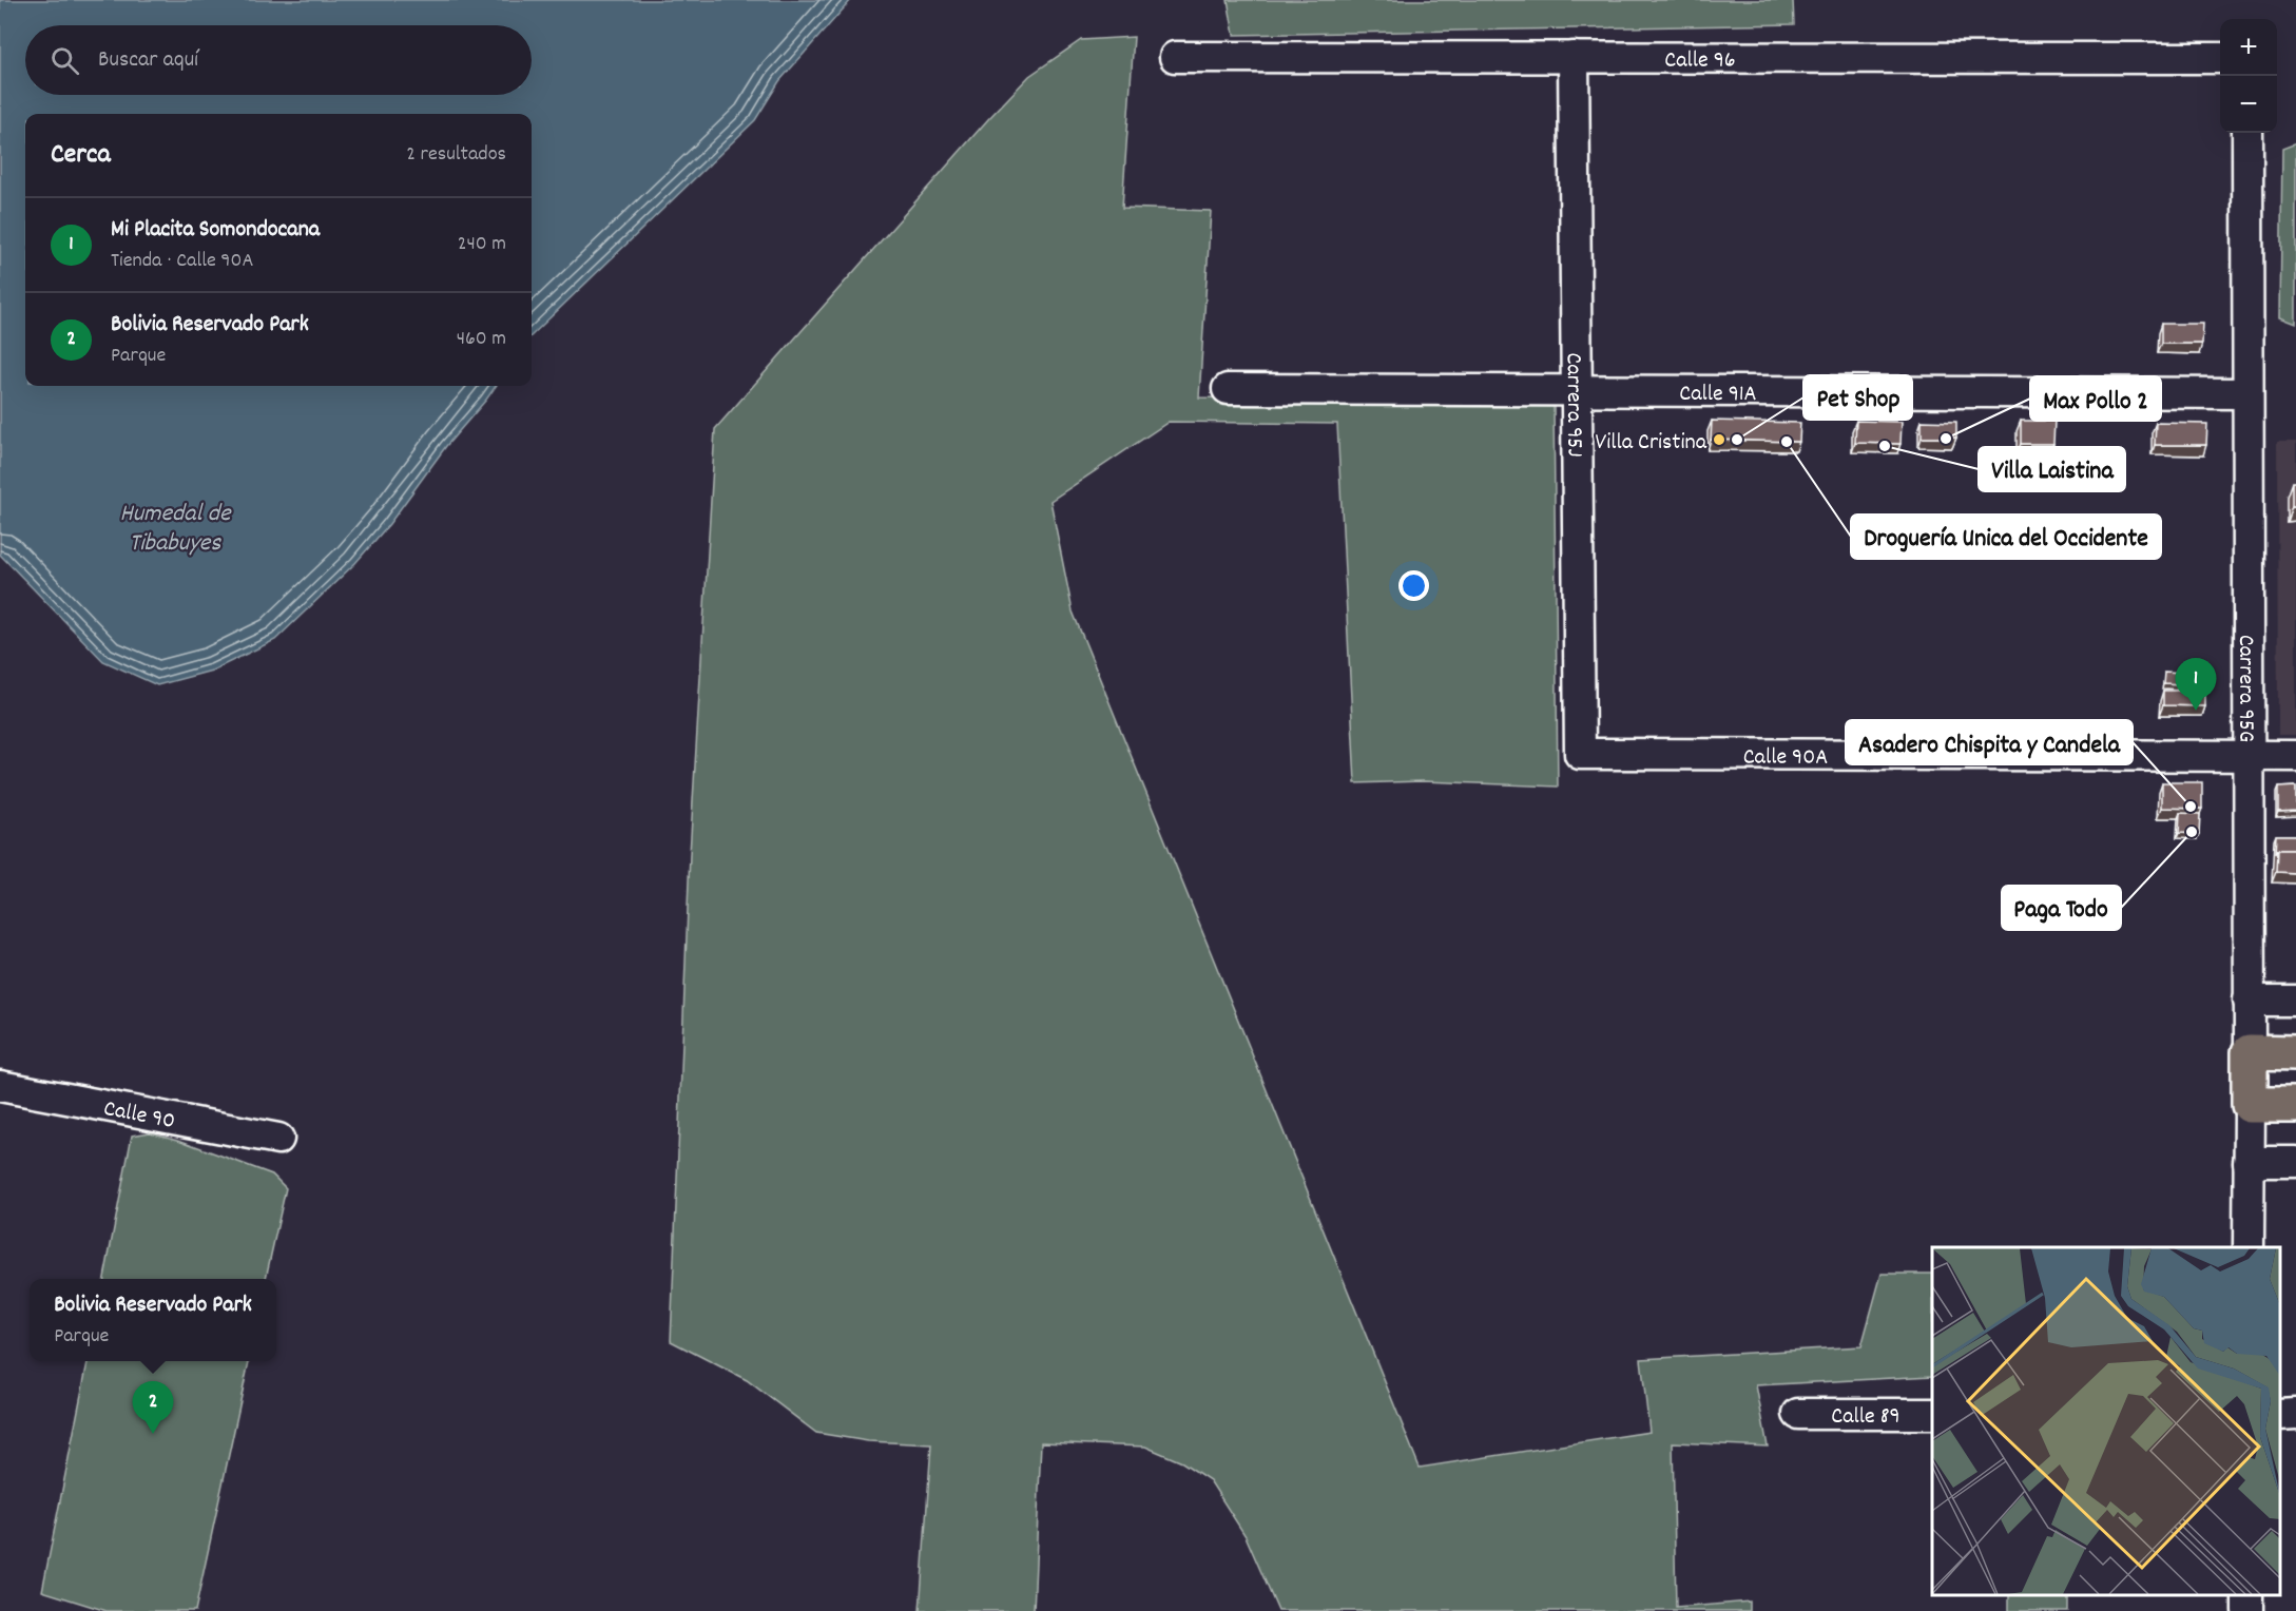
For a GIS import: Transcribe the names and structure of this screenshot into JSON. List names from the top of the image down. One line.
{"streets":{"main road":["Carrera 95G"],"street":["Calle 96","Calle 91A","Carrera 95J","Calle 90A","Calle 90","Calle 89"]},"crossings":[["Calle 96","Carrera 95J"],["Calle 91A","Carrera 95J"],["Calle 91A","Carrera 95G"],["Carrera 95J","Calle 90A"],["Carrera 95G","Calle 90A"]],"water":["Humedal de Tibabuyes"],"places":["Max Pollo 2","Villa Cristina","Pet Shop","Droguería Unica del Occidente","Villa Laistina","Asadero Chispita y Candela","Paga Todo"],"page":{"map_buttons":["+","−"],"search":"Buscar aquí","heading":["Cerca","2 resultados"],"list":[{"mark":"1","name":"Mi Placita Somondocana","note":"Tienda · Calle 90A","value":"240 m"},{"mark":"2","name":"Bolivia Reservado Park","note":"Parque","value":"460 m"}],"pins":["1","2"],"popup":["Bolivia Reservado Park","Parque"]}}
